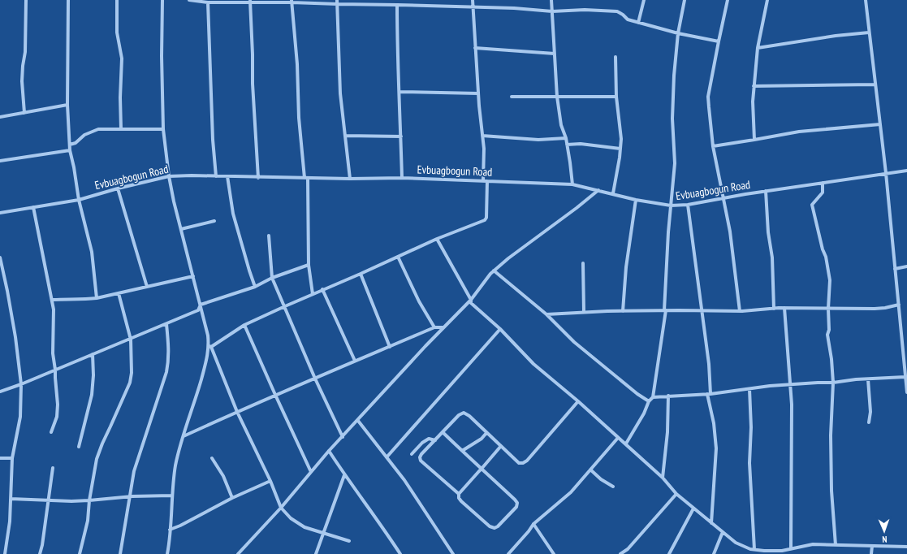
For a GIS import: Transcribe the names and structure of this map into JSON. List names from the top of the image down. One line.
{"streets":{"street":["Evbuagbogun Road"]},"north":"bottom"}
